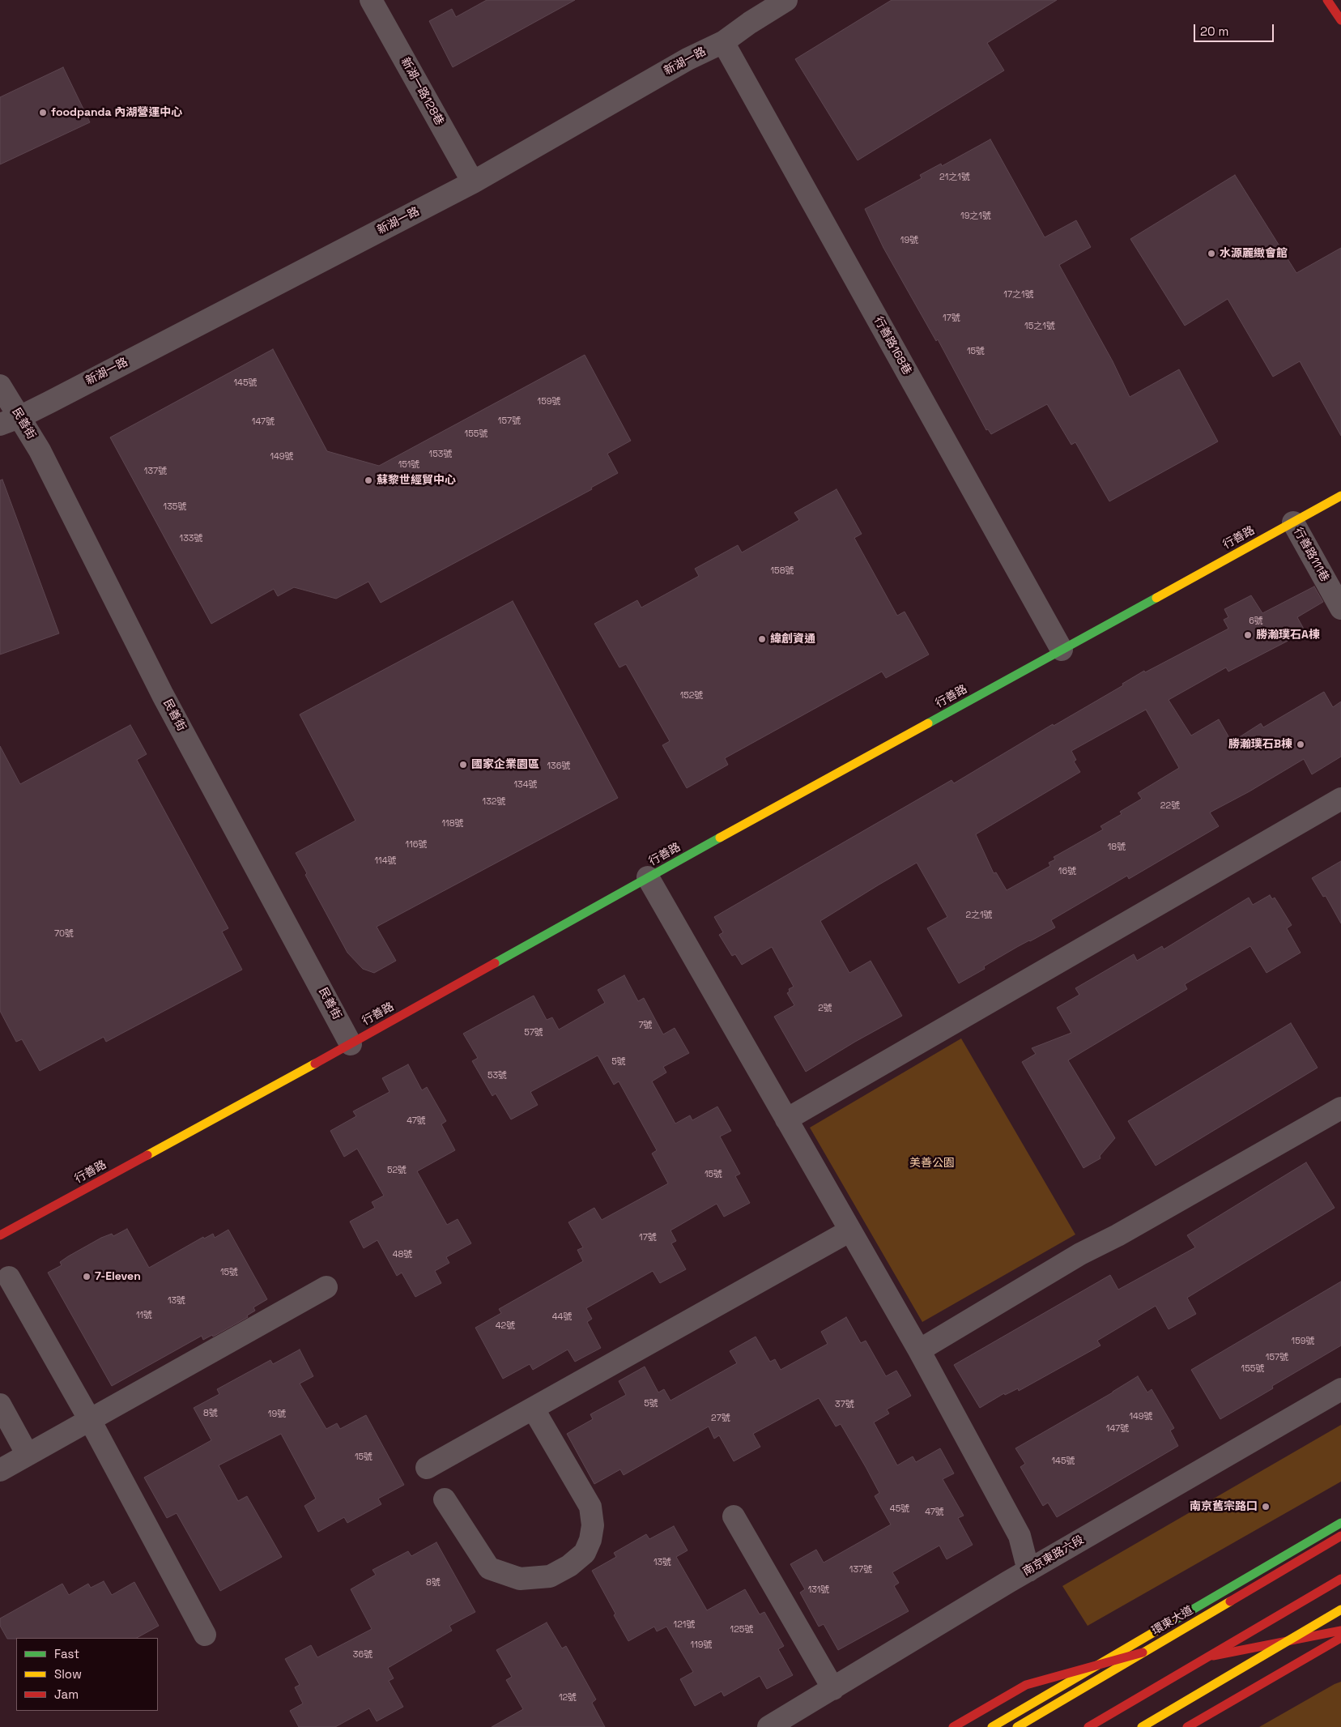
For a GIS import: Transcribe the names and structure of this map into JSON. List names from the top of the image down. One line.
{"streets":{"main road":["行善路","環東大道"],"street":["新湖一路","新湖一路128巷","行善路168巷","民善街","行善路111巷","南京東路六段"]},"crossings":[["新湖一路","新湖一路128巷"],["新湖一路","行善路168巷"],["新湖一路","民善街"],["行善路168巷","行善路"],["民善街","行善路"],["行善路","行善路111巷"]],"parks":["美善公園"],"places":["foodpanda 內湖營運中心","水源麗緻會館","蘇黎世經貿中心","勝瀚璞石A棟","緯創資通","勝瀚璞石B棟","國家企業園區","7-Eleven","南京舊宗路口"],"house_numbers":["21之1號","19之1號","19號","17之1號","17號","15之1號","15號","145號","159號","157號","147號","155號","153號","149號","151號","137號","135號","133號","158號","6號","152號","136號","134號","132號","22號","118號","116號","18號","114號","16號","2之1號","70號","2號","7號","57號","5號","53號","47號","52號","15號","17號","48號","15號","13號","11號","44號","42號","159號","157號","155號","5號","37號","8號","19號","149號","27號","147號","15號","145號","45號","47號","13號","137號","8號","131號","121號","125號","119號","36號","12號"],"legend":["Fast","Slow","Jam"],"scale_bar":"20 m"}
